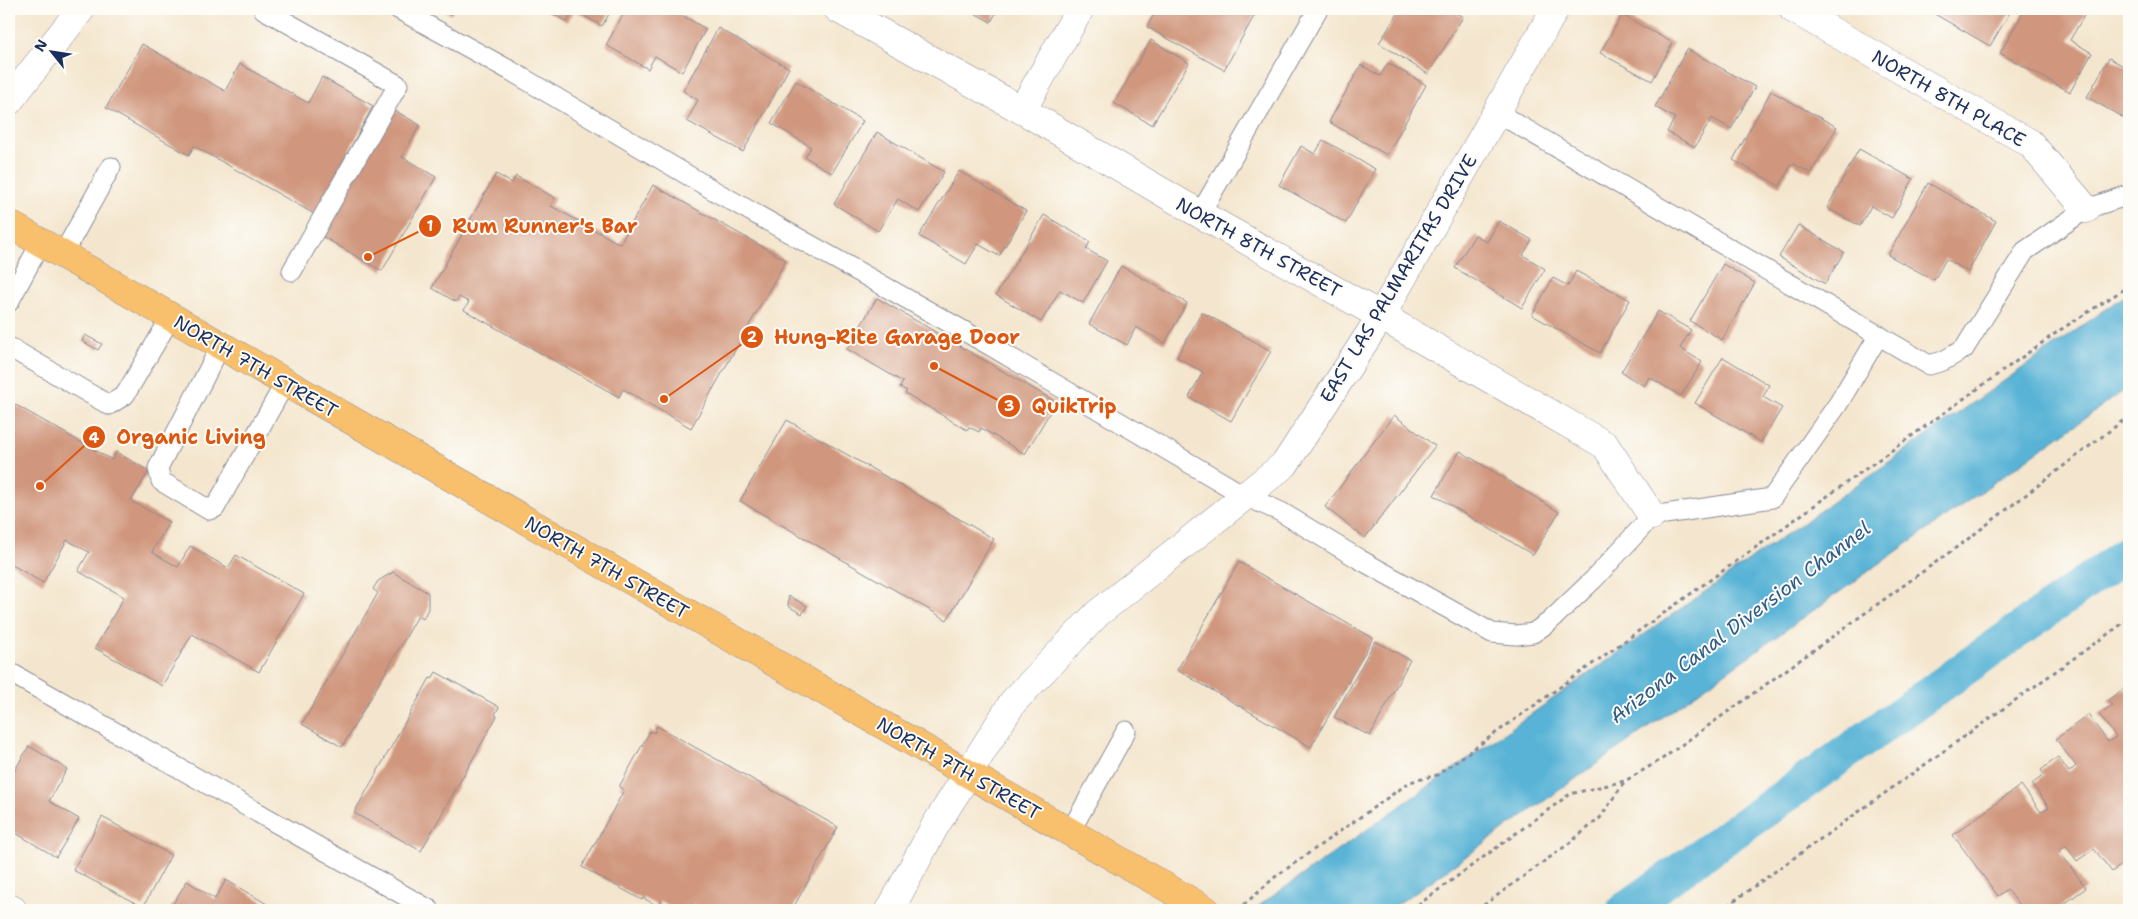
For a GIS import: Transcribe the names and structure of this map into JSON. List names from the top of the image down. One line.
{"streets":{"main road":["NORTH 7TH STREET"],"street":["NORTH 8TH PLACE","NORTH 8TH STREET","EAST LAS PALMARITAS DRIVE"]},"crossings":[["NORTH 8TH STREET","EAST LAS PALMARITAS DRIVE"],["EAST LAS PALMARITAS DRIVE","NORTH 7TH STREET"]],"water":["Arizona Canal Diversion Channel"],"places":["Rum Runner's Bar","QuikTrip","Hung-Rite Garage Door","Organic Living"],"north":"top left"}
